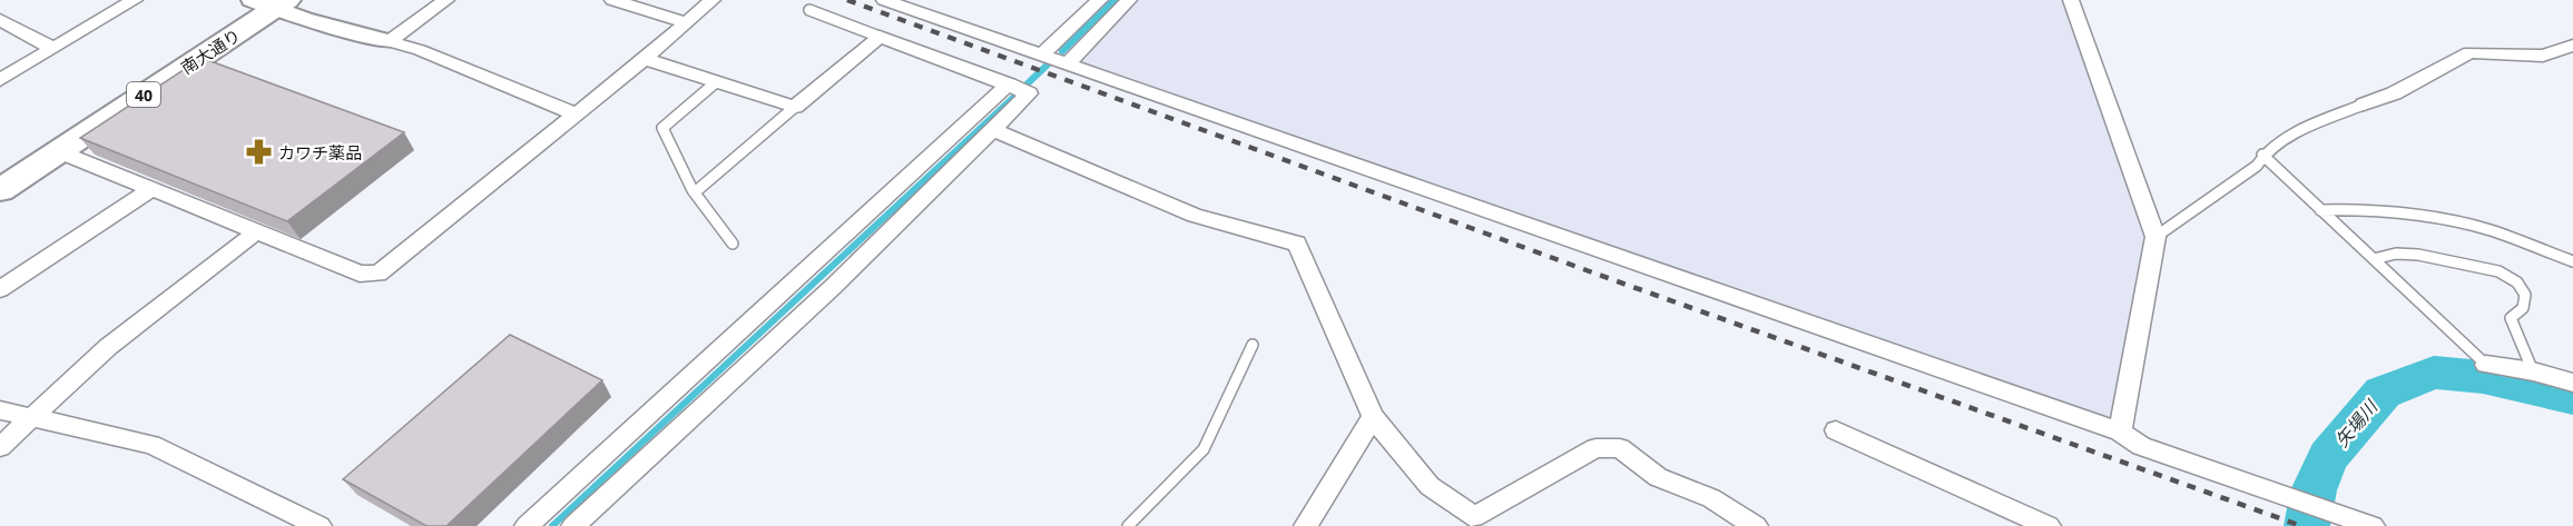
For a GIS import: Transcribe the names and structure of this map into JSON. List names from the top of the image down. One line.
{"streets":{"main road":["南大通り","40"]},"water":["矢場川"],"places":{"pharmacy":["カワチ薬品"]}}
